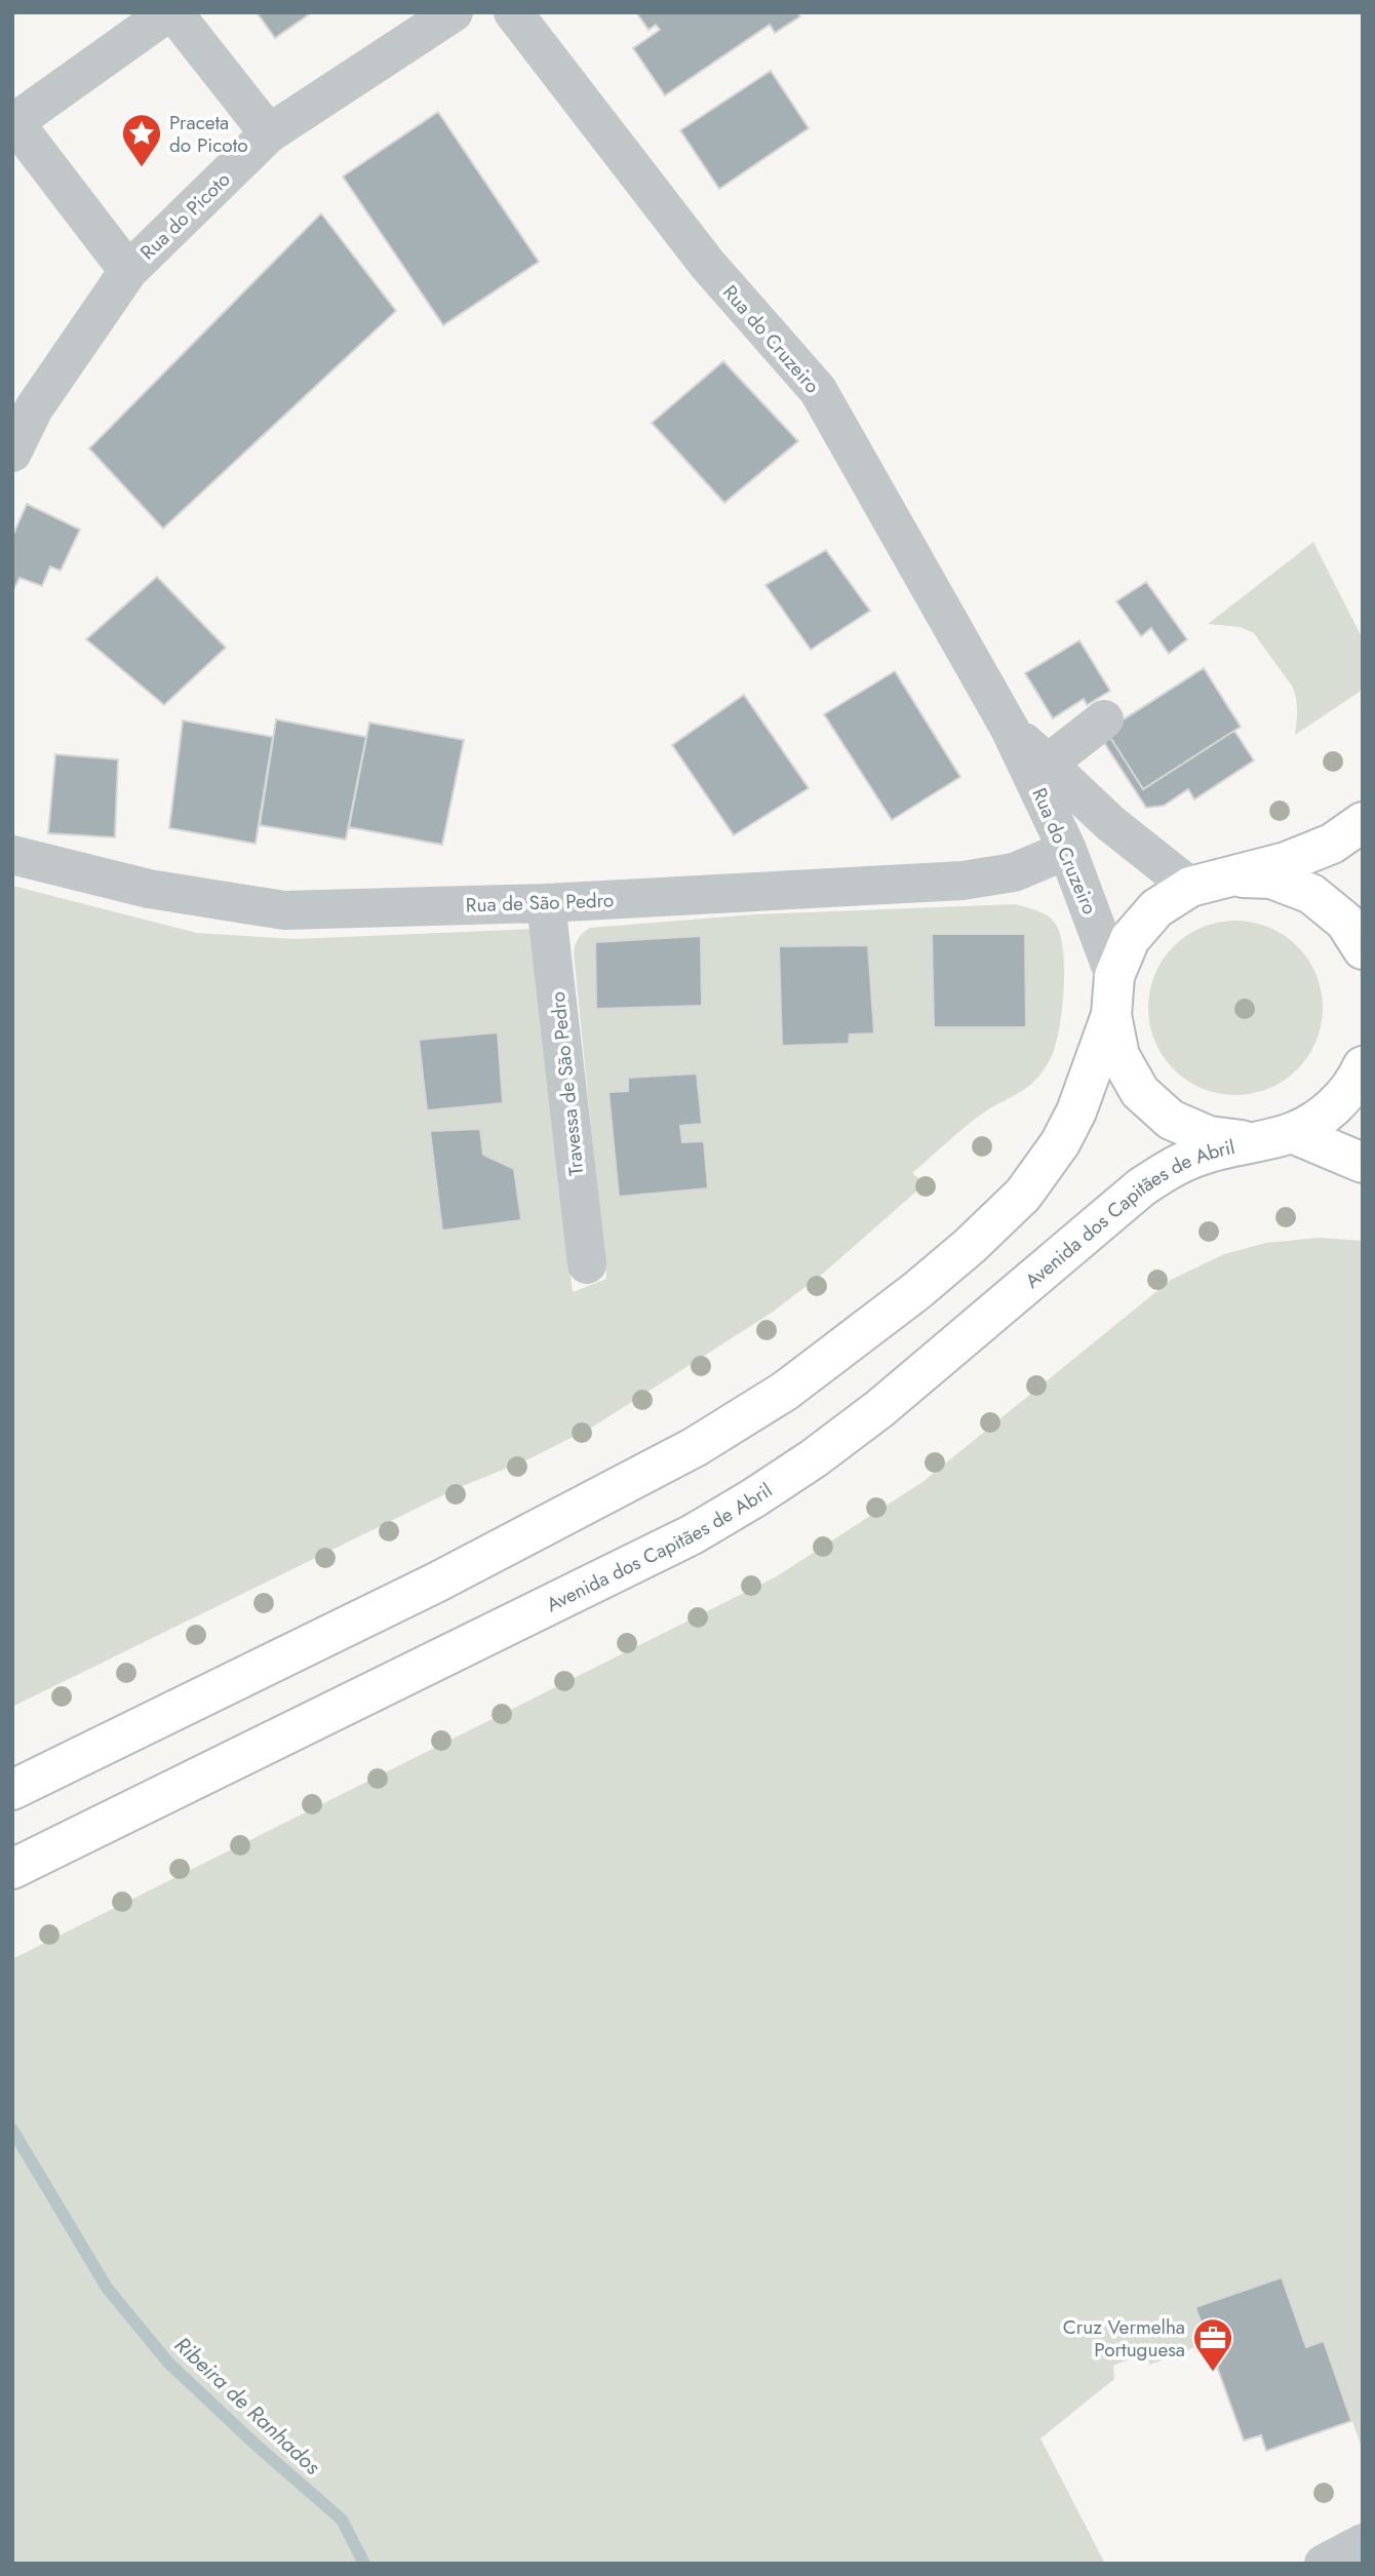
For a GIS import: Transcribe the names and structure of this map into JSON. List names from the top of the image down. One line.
{"streets":{"main road":["Avenida dos Capitães de Abril"],"street":["Rua do Picoto","Rua do Cruzeiro","Rua de São Pedro","Travessa de São Pedro"]},"crossings":[["Rua do Cruzeiro","Rua de São Pedro"],["Rua do Cruzeiro","Avenida dos Capitães de Abril"],["Rua de São Pedro","Travessa de São Pedro"]],"water":["Ribeira de Ranhados"],"places":{"place":["Praceta do Picoto"],"office":["Cruz Vermelha Portuguesa"]}}
